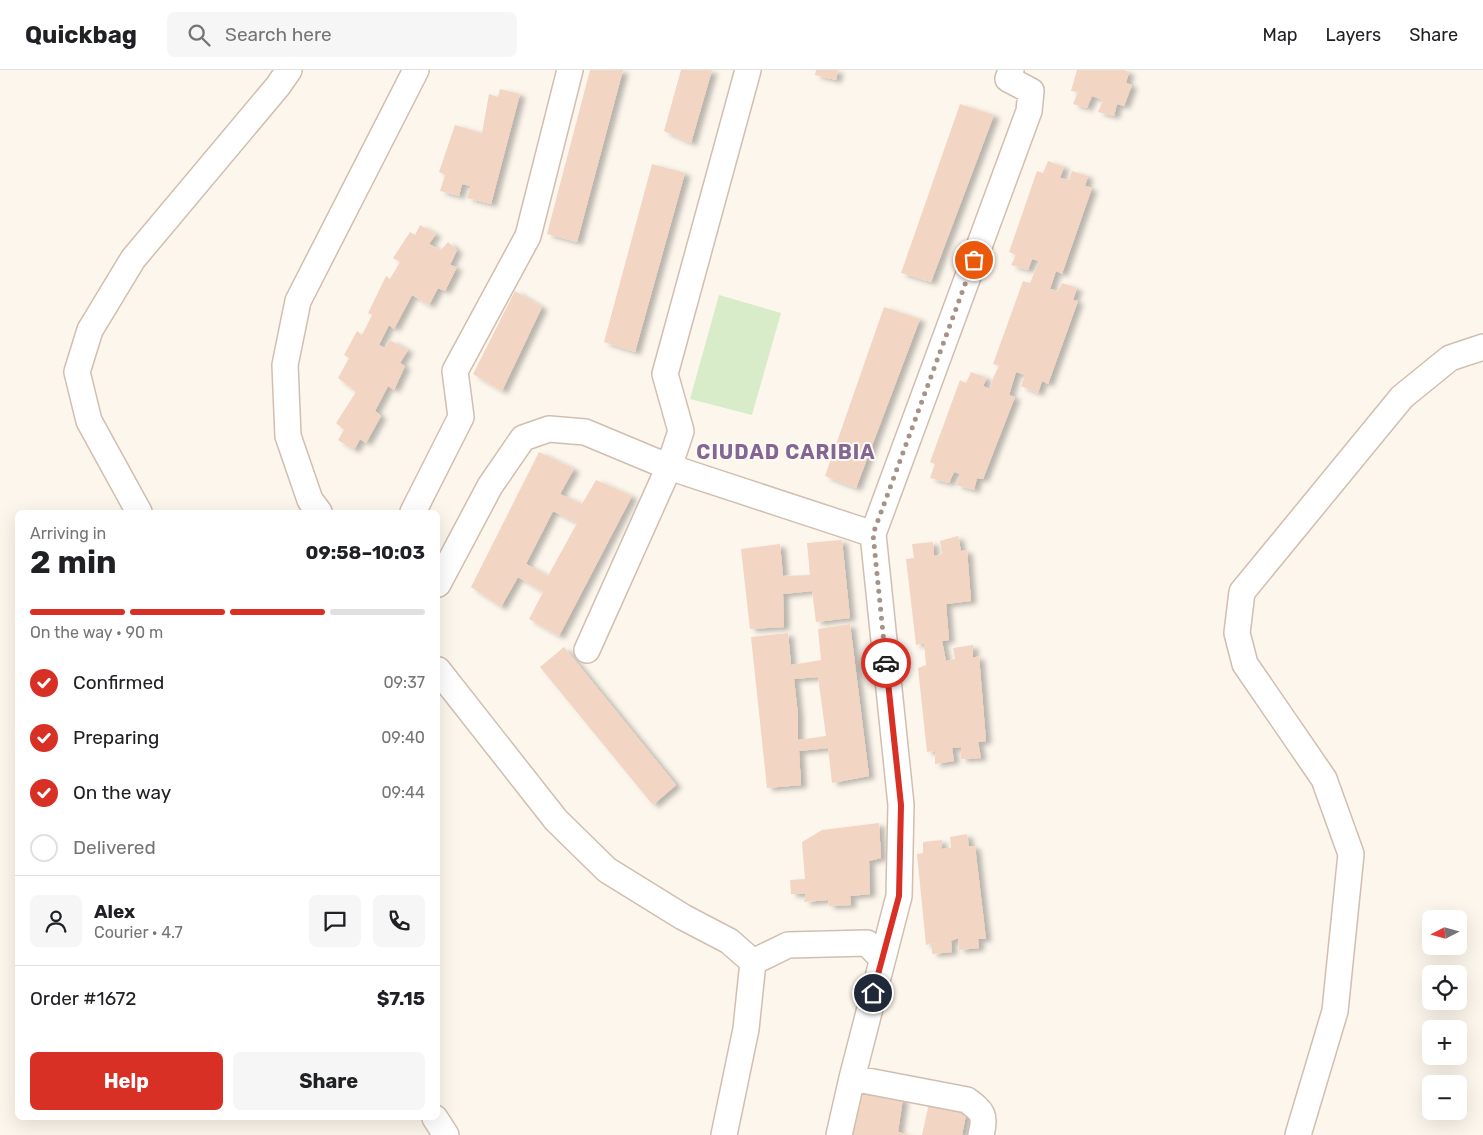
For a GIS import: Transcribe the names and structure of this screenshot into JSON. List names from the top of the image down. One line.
{"districts":["CIUDAD CARIBIA"],"north":"left","page":{"header":"Quickbag","search":"Search here","nav":["Map","Layers","Share"],"heading":["2 min","Arriving in","09:58–10:03"],"panel":["Alex","Courier · 4.7","Order #1672","$7.15"],"bar":"On the way · 90 m","list":[["Confirmed","09:37"],["Preparing","09:40"],["On the way","09:44"],"Delivered"],"map_buttons":["+","−"],"buttons":["Help","Share"]}}
